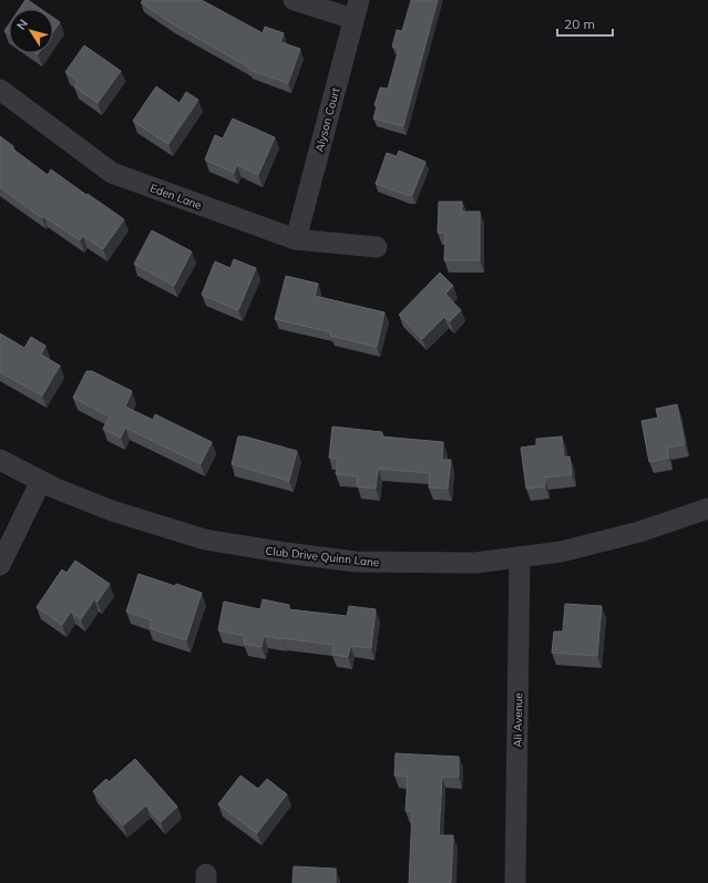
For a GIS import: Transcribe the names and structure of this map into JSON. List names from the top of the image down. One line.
{"streets":{"street":["Alyson Court","Eden Lane","Club Drive Quinn Lane","Ali Avenue"]},"crossings":[["Alyson Court","Eden Lane"],["Club Drive Quinn Lane","Ali Avenue"]],"scale_bar":"20 m","north":"top left"}
